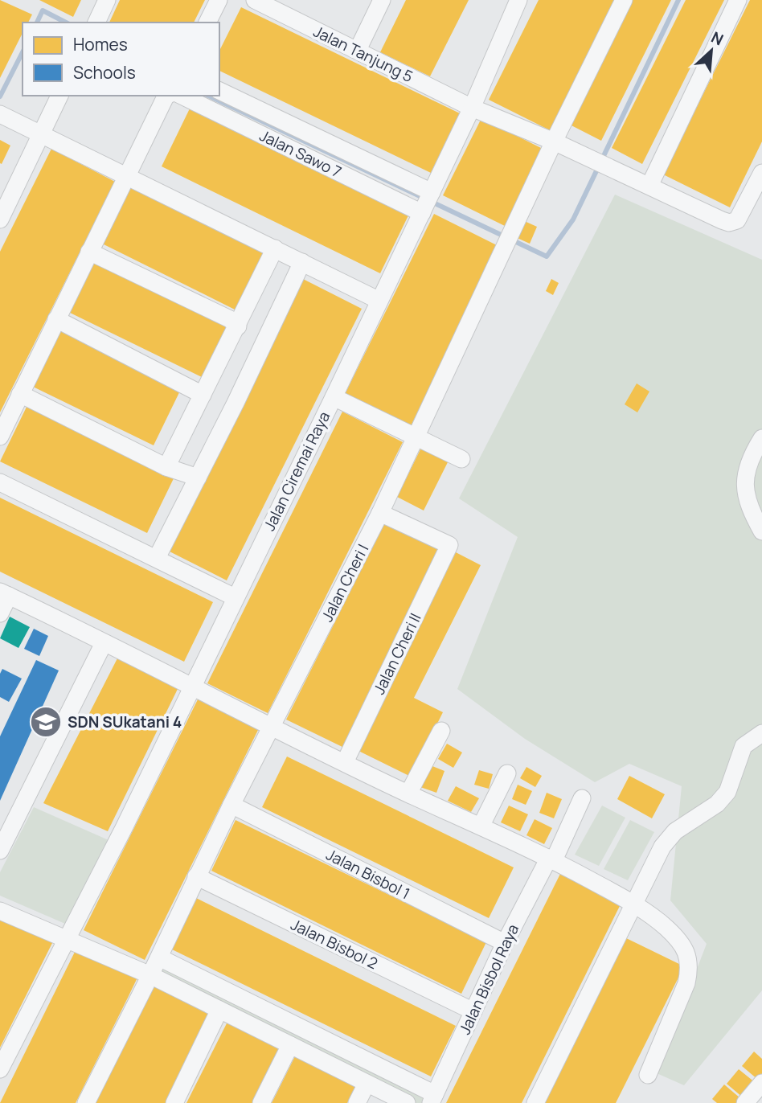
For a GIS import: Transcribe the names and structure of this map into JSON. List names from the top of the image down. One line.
{"streets":{"street":["Jalan Tanjung 5","Jalan Sawo 7","Jalan Ciremai Raya","Jalan Cheri I","Jalan Cheri II","Jalan Bisbol 1","Jalan Bisbol 2","Jalan Bisbol Raya"]},"crossings":[["Jalan Tanjung 5","Jalan Ciremai Raya"],["Jalan Tanjung 5","Jalan Cheri I"],["Jalan Sawo 7","Jalan Ciremai Raya"],["Jalan Cheri I","Jalan Cheri II"],["Jalan Cheri I","Jalan Bisbol 1"],["Jalan Cheri I","Jalan Bisbol 2"],["Jalan Bisbol 1","Jalan Bisbol Raya"],["Jalan Bisbol 2","Jalan Bisbol Raya"]],"places":{"school or university":["SDN SUkatani 4"]},"legend":["Homes","Schools"],"north":"top right"}
